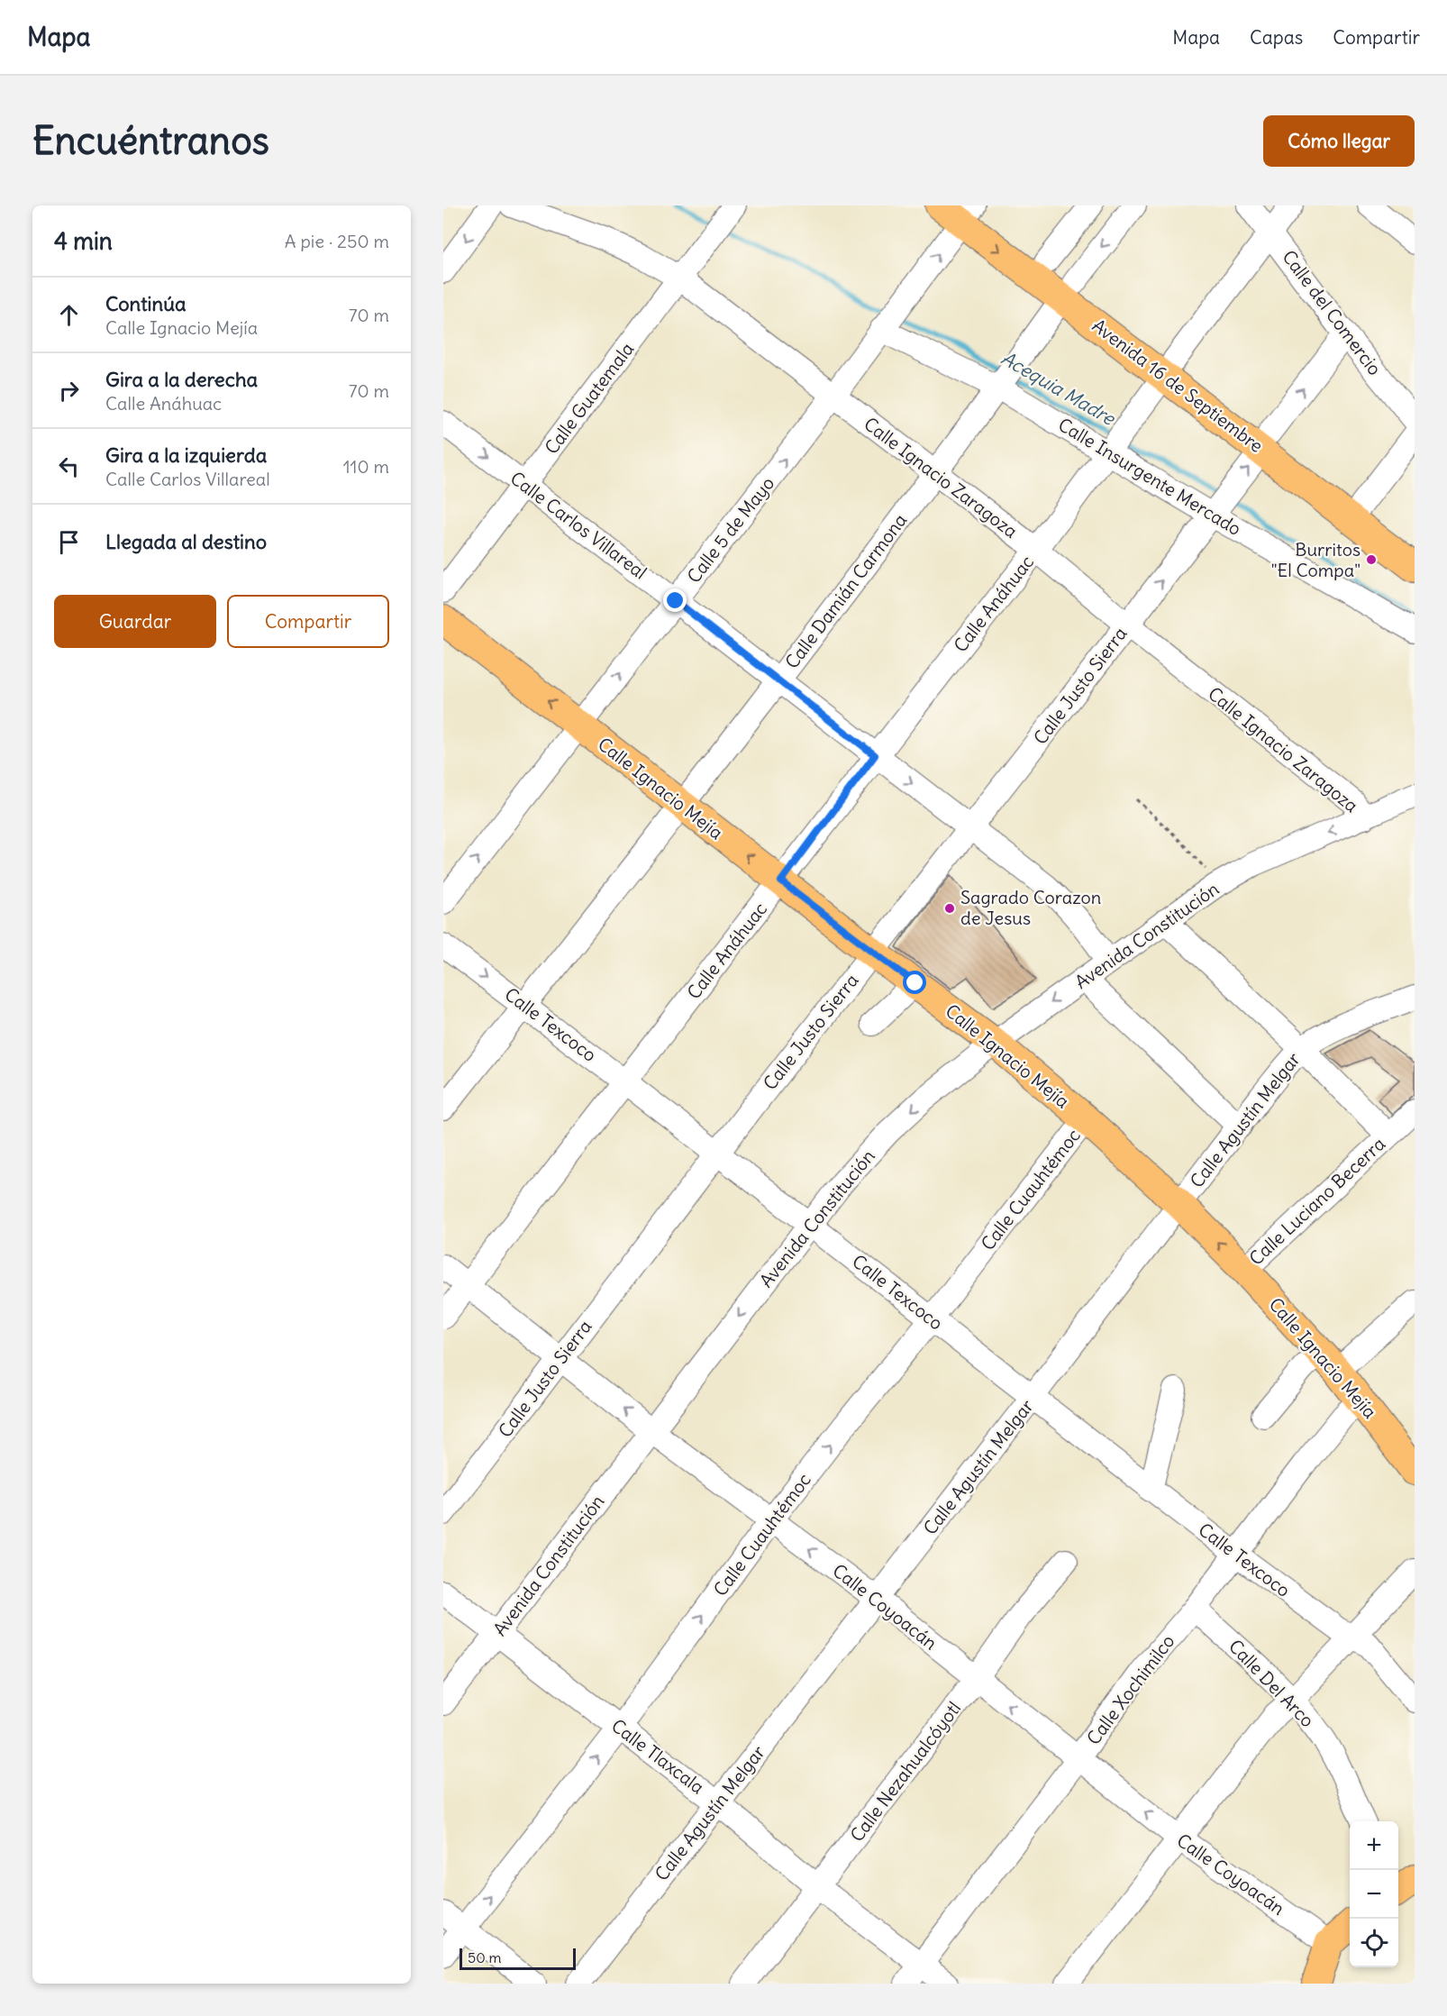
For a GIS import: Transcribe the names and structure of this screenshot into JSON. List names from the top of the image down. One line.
{"streets":{"main road":["Avenida 16 de Septiembre","Calle Ignacio Mejía"],"street":["Calle del Comercio","Calle Guatemala","Calle Insurgente Mercado","Calle Ignacio Zaragoza","Calle Carlos Villareal","Calle 5 de Mayo","Calle Damián Carmona","Calle Anáhuac","Calle Justo Sierra","Avenida Constitución","Calle Texcoco","Calle Agustín Melgar","Calle Cuauhtémoc","Calle Luciano Becerra","Calle Coyoacán","Calle Del Arco","Calle Xochimilco","Calle Tlaxcala","Calle Nezahualcóyotl"]},"crossings":[["Calle del Comercio","Calle Anáhuac"],["Calle del Comercio","Calle Justo Sierra"],["Avenida 16 de Septiembre","Calle 5 de Mayo"],["Avenida 16 de Septiembre","Calle Damián Carmona"],["Avenida 16 de Septiembre","Calle Anáhuac"],["Avenida 16 de Septiembre","Calle Justo Sierra"],["Calle Guatemala","Calle Ignacio Zaragoza"],["Calle Guatemala","Calle Carlos Villareal"],["Calle Insurgente Mercado","Calle 5 de Mayo"],["Calle Insurgente Mercado","Calle Damián Carmona"],["Calle Insurgente Mercado","Calle Anáhuac"],["Calle Insurgente Mercado","Calle Justo Sierra"],["Calle Ignacio Zaragoza","Calle 5 de Mayo"],["Calle Ignacio Zaragoza","Calle Damián Carmona"],["Calle Ignacio Zaragoza","Calle Anáhuac"],["Calle Ignacio Zaragoza","Calle Justo Sierra"],["Calle Ignacio Zaragoza","Avenida Constitución"],["Calle Carlos Villareal","Calle 5 de Mayo"],["Calle Carlos Villareal","Calle Damián Carmona"],["Calle Carlos Villareal","Calle Anáhuac"],["Calle Carlos Villareal","Calle Justo Sierra"],["Calle Carlos Villareal","Avenida Constitución"],["Calle 5 de Mayo","Calle Ignacio Mejía"],["Calle Damián Carmona","Calle Ignacio Mejía"],["Calle Damián Carmona","Calle Texcoco"],["Calle Anáhuac","Calle Ignacio Mejía"],["Calle Anáhuac","Calle Texcoco"],["Calle Anáhuac","Calle Coyoacán"],["Calle Justo Sierra","Calle Ignacio Mejía"],["Calle Justo Sierra","Calle Texcoco"],["Calle Justo Sierra","Calle Coyoacán"],["Calle Ignacio Mejía","Avenida Constitución"],["Calle Ignacio Mejía","Calle Agustín Melgar"],["Calle Ignacio Mejía","Calle Cuauhtémoc"],["Calle Ignacio Mejía","Calle Luciano Becerra"],["Calle Ignacio Mejía","Calle Xochimilco"],["Avenida Constitución","Calle Texcoco"],["Avenida Constitución","Calle Coyoacán"],["Avenida Constitución","Calle Tlaxcala"],["Calle Texcoco","Calle Agustín Melgar"],["Calle Texcoco","Calle Cuauhtémoc"],["Calle Texcoco","Calle Xochimilco"],["Calle Agustín Melgar","Calle Coyoacán"],["Calle Agustín Melgar","Calle Tlaxcala"],["Calle Cuauhtémoc","Calle Coyoacán"],["Calle Cuauhtémoc","Calle Tlaxcala"],["Calle Coyoacán","Calle Xochimilco"],["Calle Coyoacán","Calle Nezahualcóyotl"],["Calle Del Arco","Calle Xochimilco"],["Calle Xochimilco","Calle Tlaxcala"],["Calle Tlaxcala","Calle Nezahualcóyotl"]],"one_way":["Calle 5 de Mayo","Avenida Constitución","Calle Cuauhtémoc","Calle Coyoacán"],"water":["Acequia Madre"],"places":["Burritos \"El Compa\"","Sagrado Corazon de Jesus"],"scale_bar":"50 m","page":{"header":"Mapa","nav":["Mapa","Capas","Compartir"],"buttons":["Cómo llegar",["Guardar","Compartir"]],"title":"Encuéntranos","heading":["4 min","A pie · 250 m"],"list":[["Continúa","Calle Ignacio Mejía","70 m"],["Gira a la derecha","Calle Anáhuac","70 m"],["Gira a la izquierda","Calle Carlos Villareal","110 m"],"Llegada al destino"],"map_buttons":["+","−"],"scale":"50 m"}}
